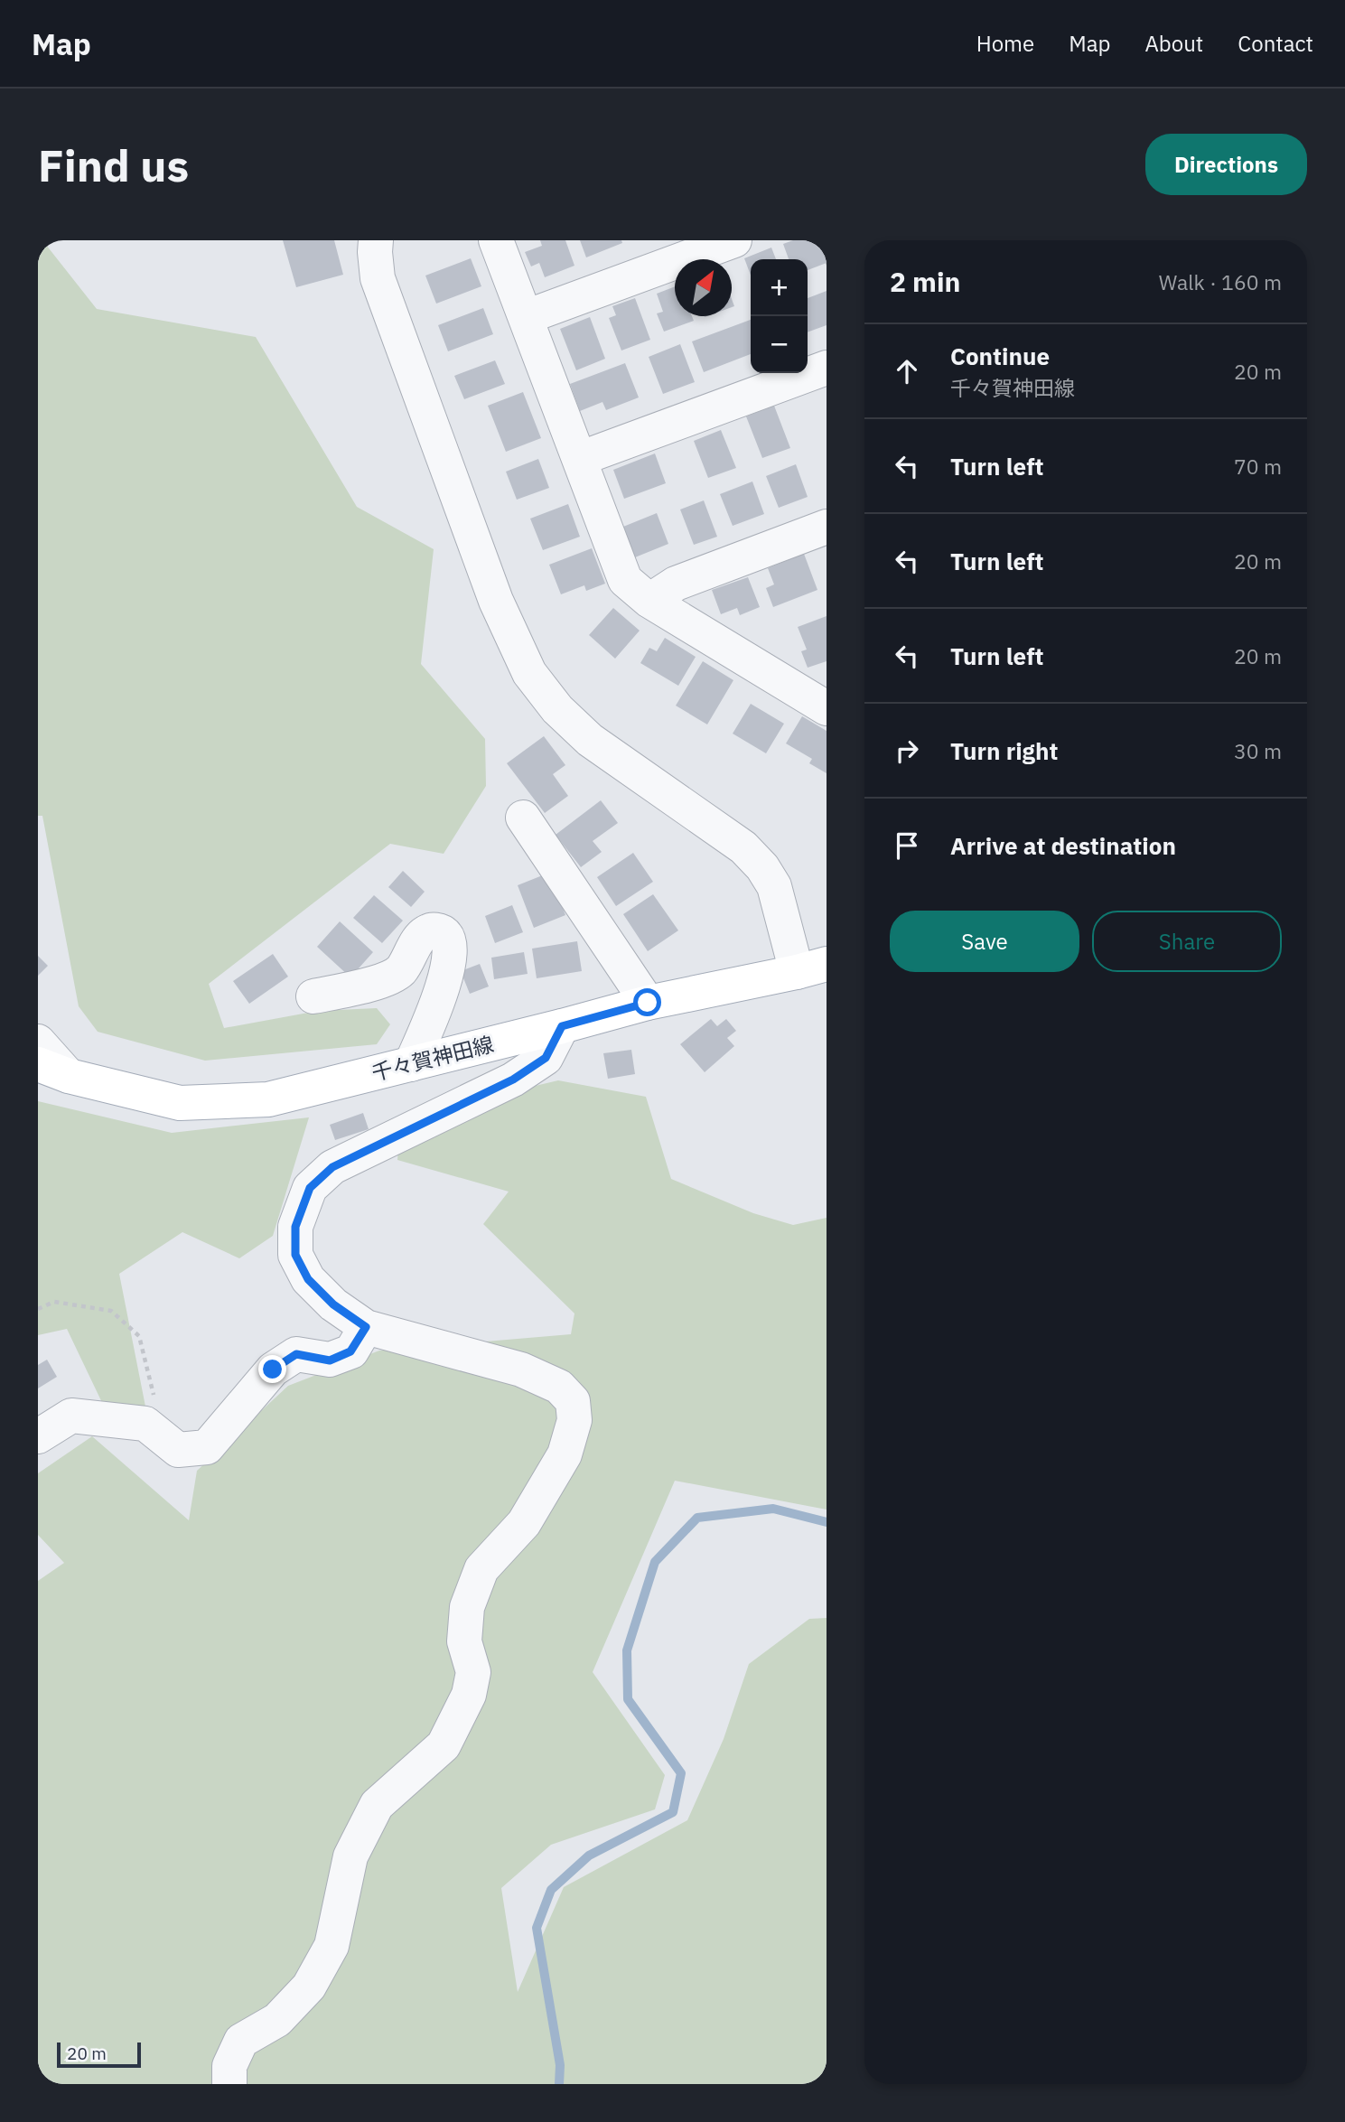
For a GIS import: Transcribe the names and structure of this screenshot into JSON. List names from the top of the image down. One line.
{"streets":{"main road":["千々賀神田線"]},"scale_bar":"20 m","north":"top right","page":{"header":"Map","nav":["Home","Map","About","Contact"],"buttons":["Directions",["Save","Share"]],"title":"Find us","heading":["2 min","Walk · 160 m"],"map_buttons":["+","−"],"list":[["Continue","千々賀神田線","20 m"],["Turn left","70 m"],["Turn left","20 m"],["Turn left","20 m"],["Turn right","30 m"],"Arrive at destination"],"scale":"20 m"}}
